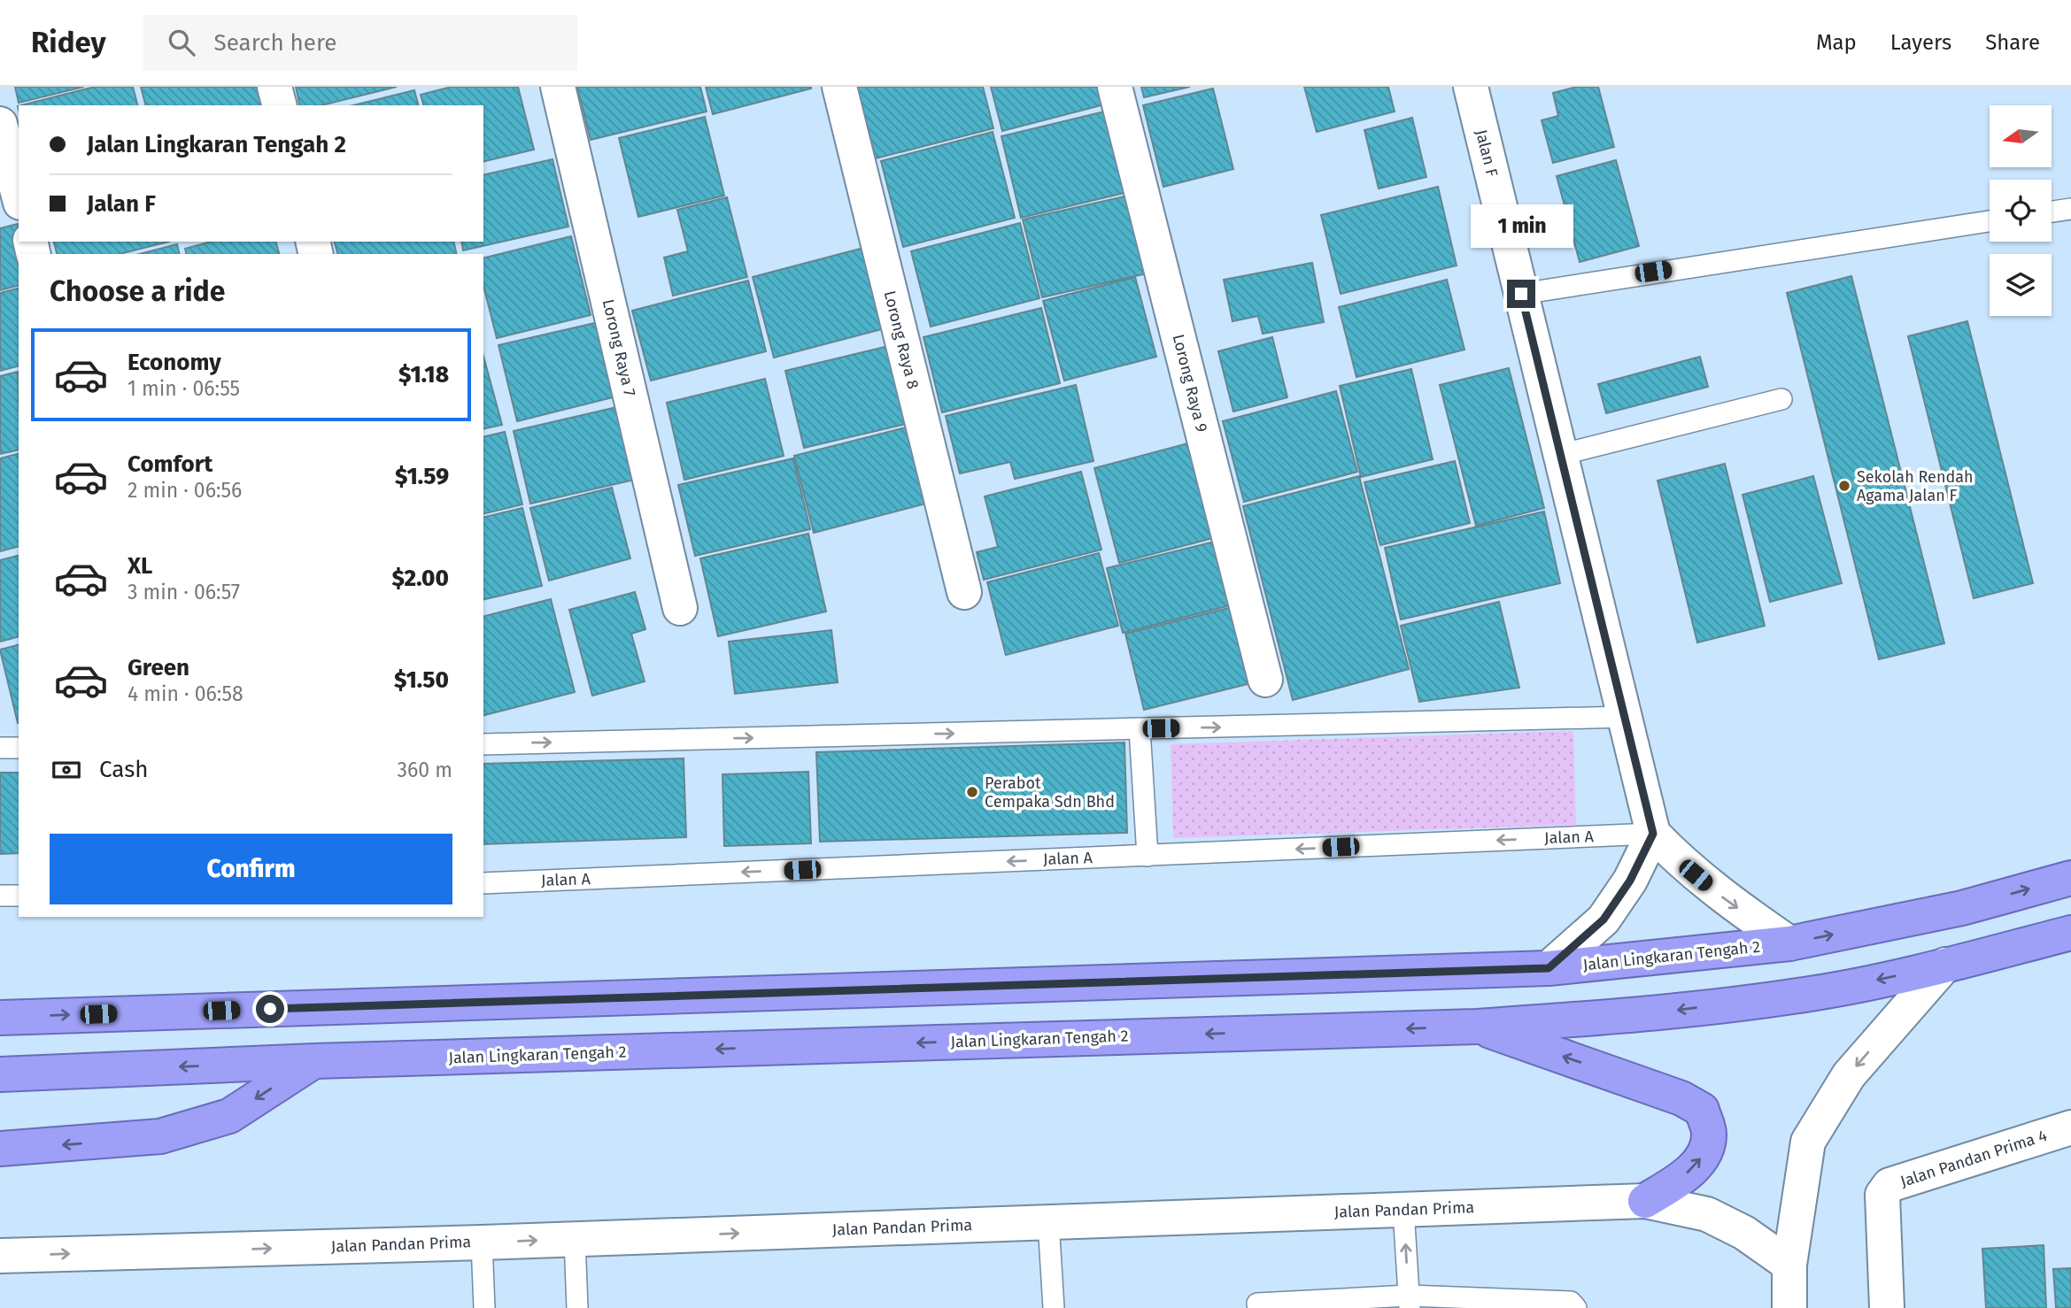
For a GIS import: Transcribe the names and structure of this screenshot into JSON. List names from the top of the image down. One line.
{"streets":{"highway":["Jalan Lingkaran Tengah 2"],"street":["Jalan F","Lorong Raya 8","Lorong Raya 7","Lorong Raya 9","Jalan Pandan Prima 4","Jalan Pandan Prima"],"lane":["Jalan A"]},"crossings":[["Jalan F","Jalan A"]],"one_way":["Jalan Pandan Prima"],"places":["Sekolah Rendah Agama Jalan F","Perabot Cempaka Sdn Bhd"],"north":"left","page":{"header":"Ridey","search":"Search here","nav":["Map","Layers","Share"],"banner":["Jalan Lingkaran Tengah 2","Jalan F"],"bubble":"1 min","heading":"Choose a ride","list":[{"name":"Economy","note":"1 min · 06:55","value":"$1.18"},{"name":"Comfort","note":"2 min · 06:56","value":"$1.59"},{"name":"XL","note":"3 min · 06:57","value":"$2.00"},{"name":"Green","note":"4 min · 06:58","value":"$1.50"}],"pay":["Cash","360 m"],"buttons":"Confirm"}}
